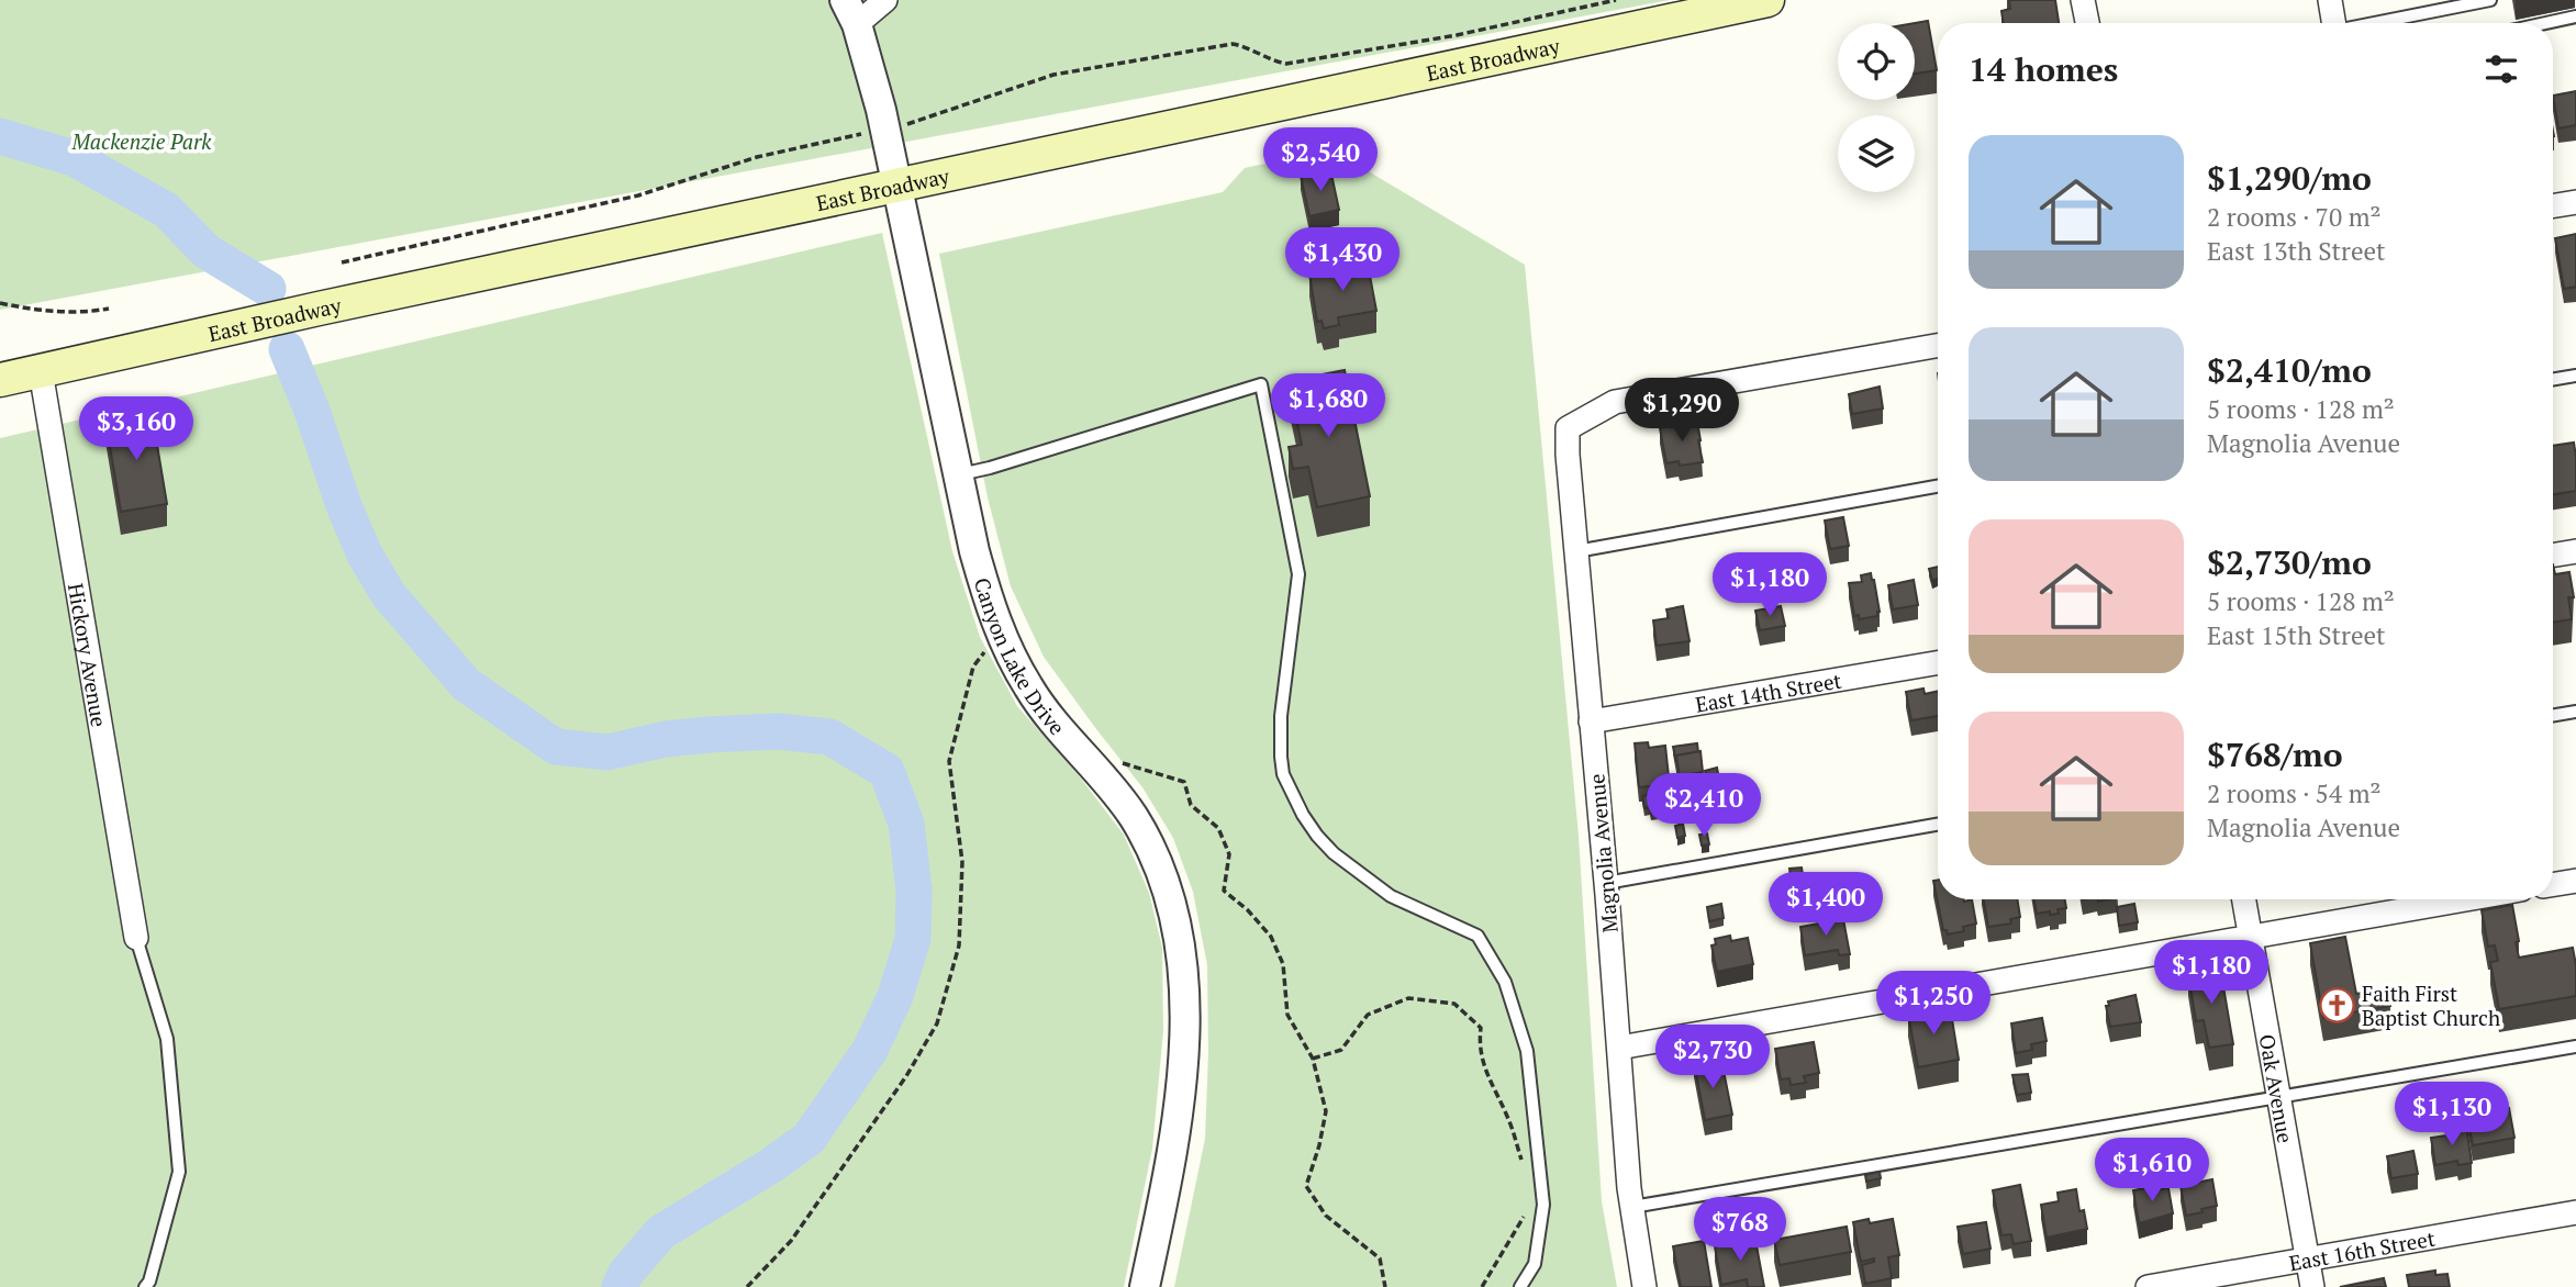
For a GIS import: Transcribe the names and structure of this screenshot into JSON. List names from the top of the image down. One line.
{"streets":{"main road":["East Broadway"],"street":["Canyon Lake Drive","Hickory Avenue","East 14th Street","Magnolia Avenue","Oak Avenue","East 16th Street"]},"crossings":[["East Broadway","Canyon Lake Drive"],["East Broadway","Hickory Avenue"],["East 14th Street","Magnolia Avenue"],["Oak Avenue","East 16th Street"]],"parks":["Mackenzie Park"],"places":{"church":["Faith First Baptist Church"]},"page":{"heading":"14 homes","list":[{"name":"$1,290/mo","note":"2 rooms · 70 m² · East 13th Street"},{"name":"$2,410/mo","note":"5 rooms · 128 m² · Magnolia Avenue"},{"name":"$2,730/mo","note":"5 rooms · 128 m² · East 15th Street"},{"name":"$768/mo","note":"2 rooms · 54 m² · Magnolia Avenue"}],"price":["$2,540","$1,430","$1,680","$1,290","$3,160","$1,180","$2,410","$1,400","$1,180","$1,250","$2,730","$1,130","$1,610","$768"]}}
